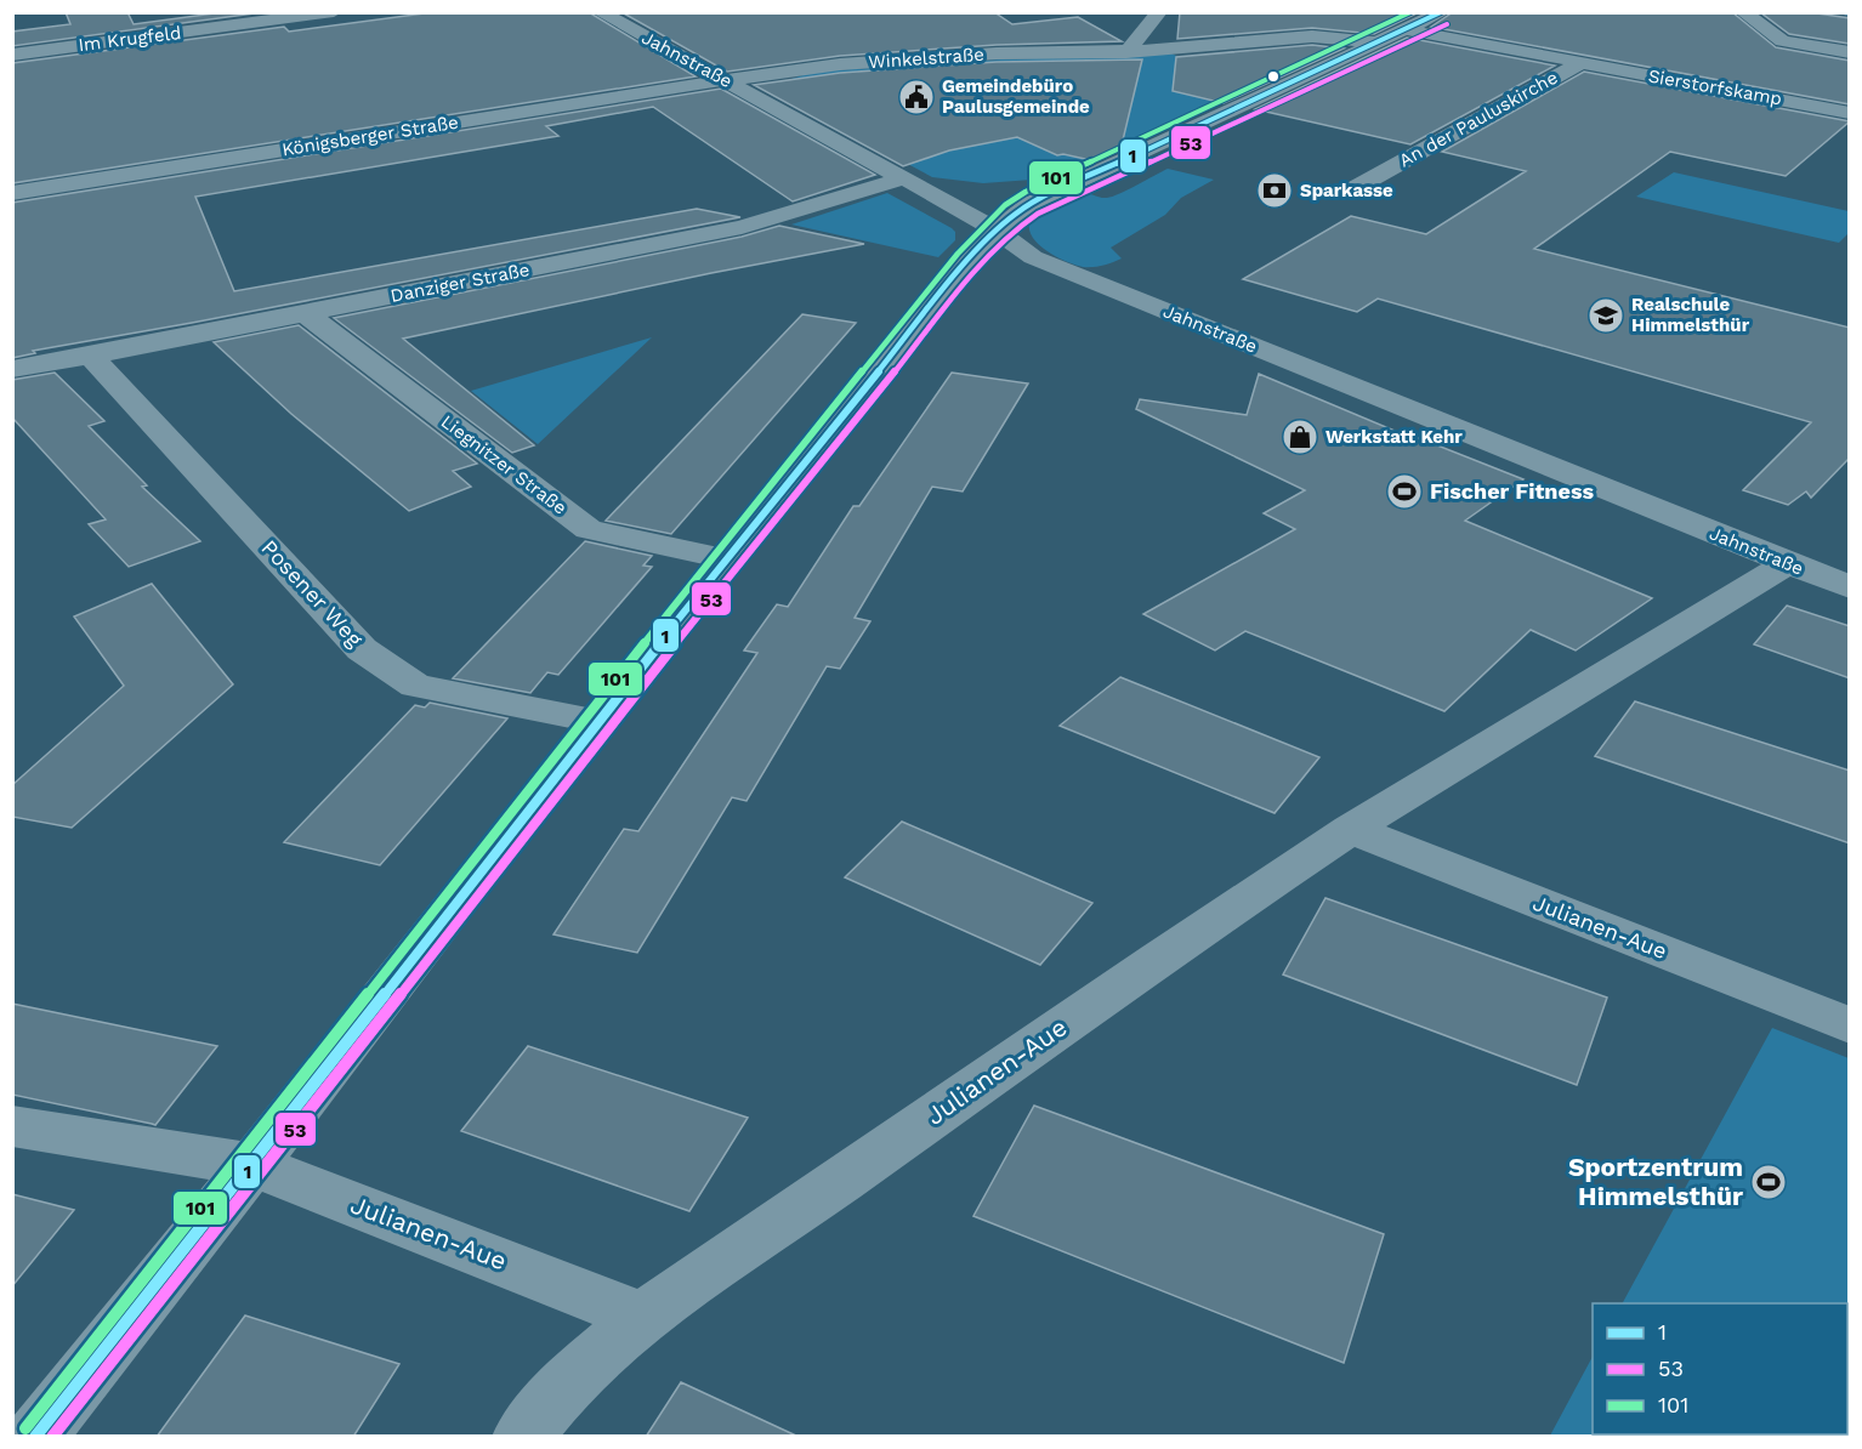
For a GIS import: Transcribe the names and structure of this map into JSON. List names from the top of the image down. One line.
{"streets":{"street":["Im Krugfeld","Winkelstraße","Jahnstraße","Sierstorfskamp","An der Pauluskirche","Königsberger Straße","Danziger Straße","Liegnitzer Straße","Posener Weg","Julianen-Aue"]},"crossings":[["Winkelstraße","Jahnstraße"],["Winkelstraße","Königsberger Straße"],["Jahnstraße","Königsberger Straße"],["Jahnstraße","Danziger Straße"],["Jahnstraße","Julianen-Aue"],["Sierstorfskamp","An der Pauluskirche"],["Danziger Straße","Liegnitzer Straße"],["Danziger Straße","Posener Weg"]],"places":{"public building":["Gemeindebüro Paulusgemeinde"],"bank":["Sparkasse"],"school or university":["Realschule Himmelsthür"],"shop":["Werkstatt Kehr"],"sports":["Fischer Fitness","Sportzentrum Himmelsthür"]},"lines":["transit line 1","transit line 101","transit line 53"],"legend":["1","53","101"]}
